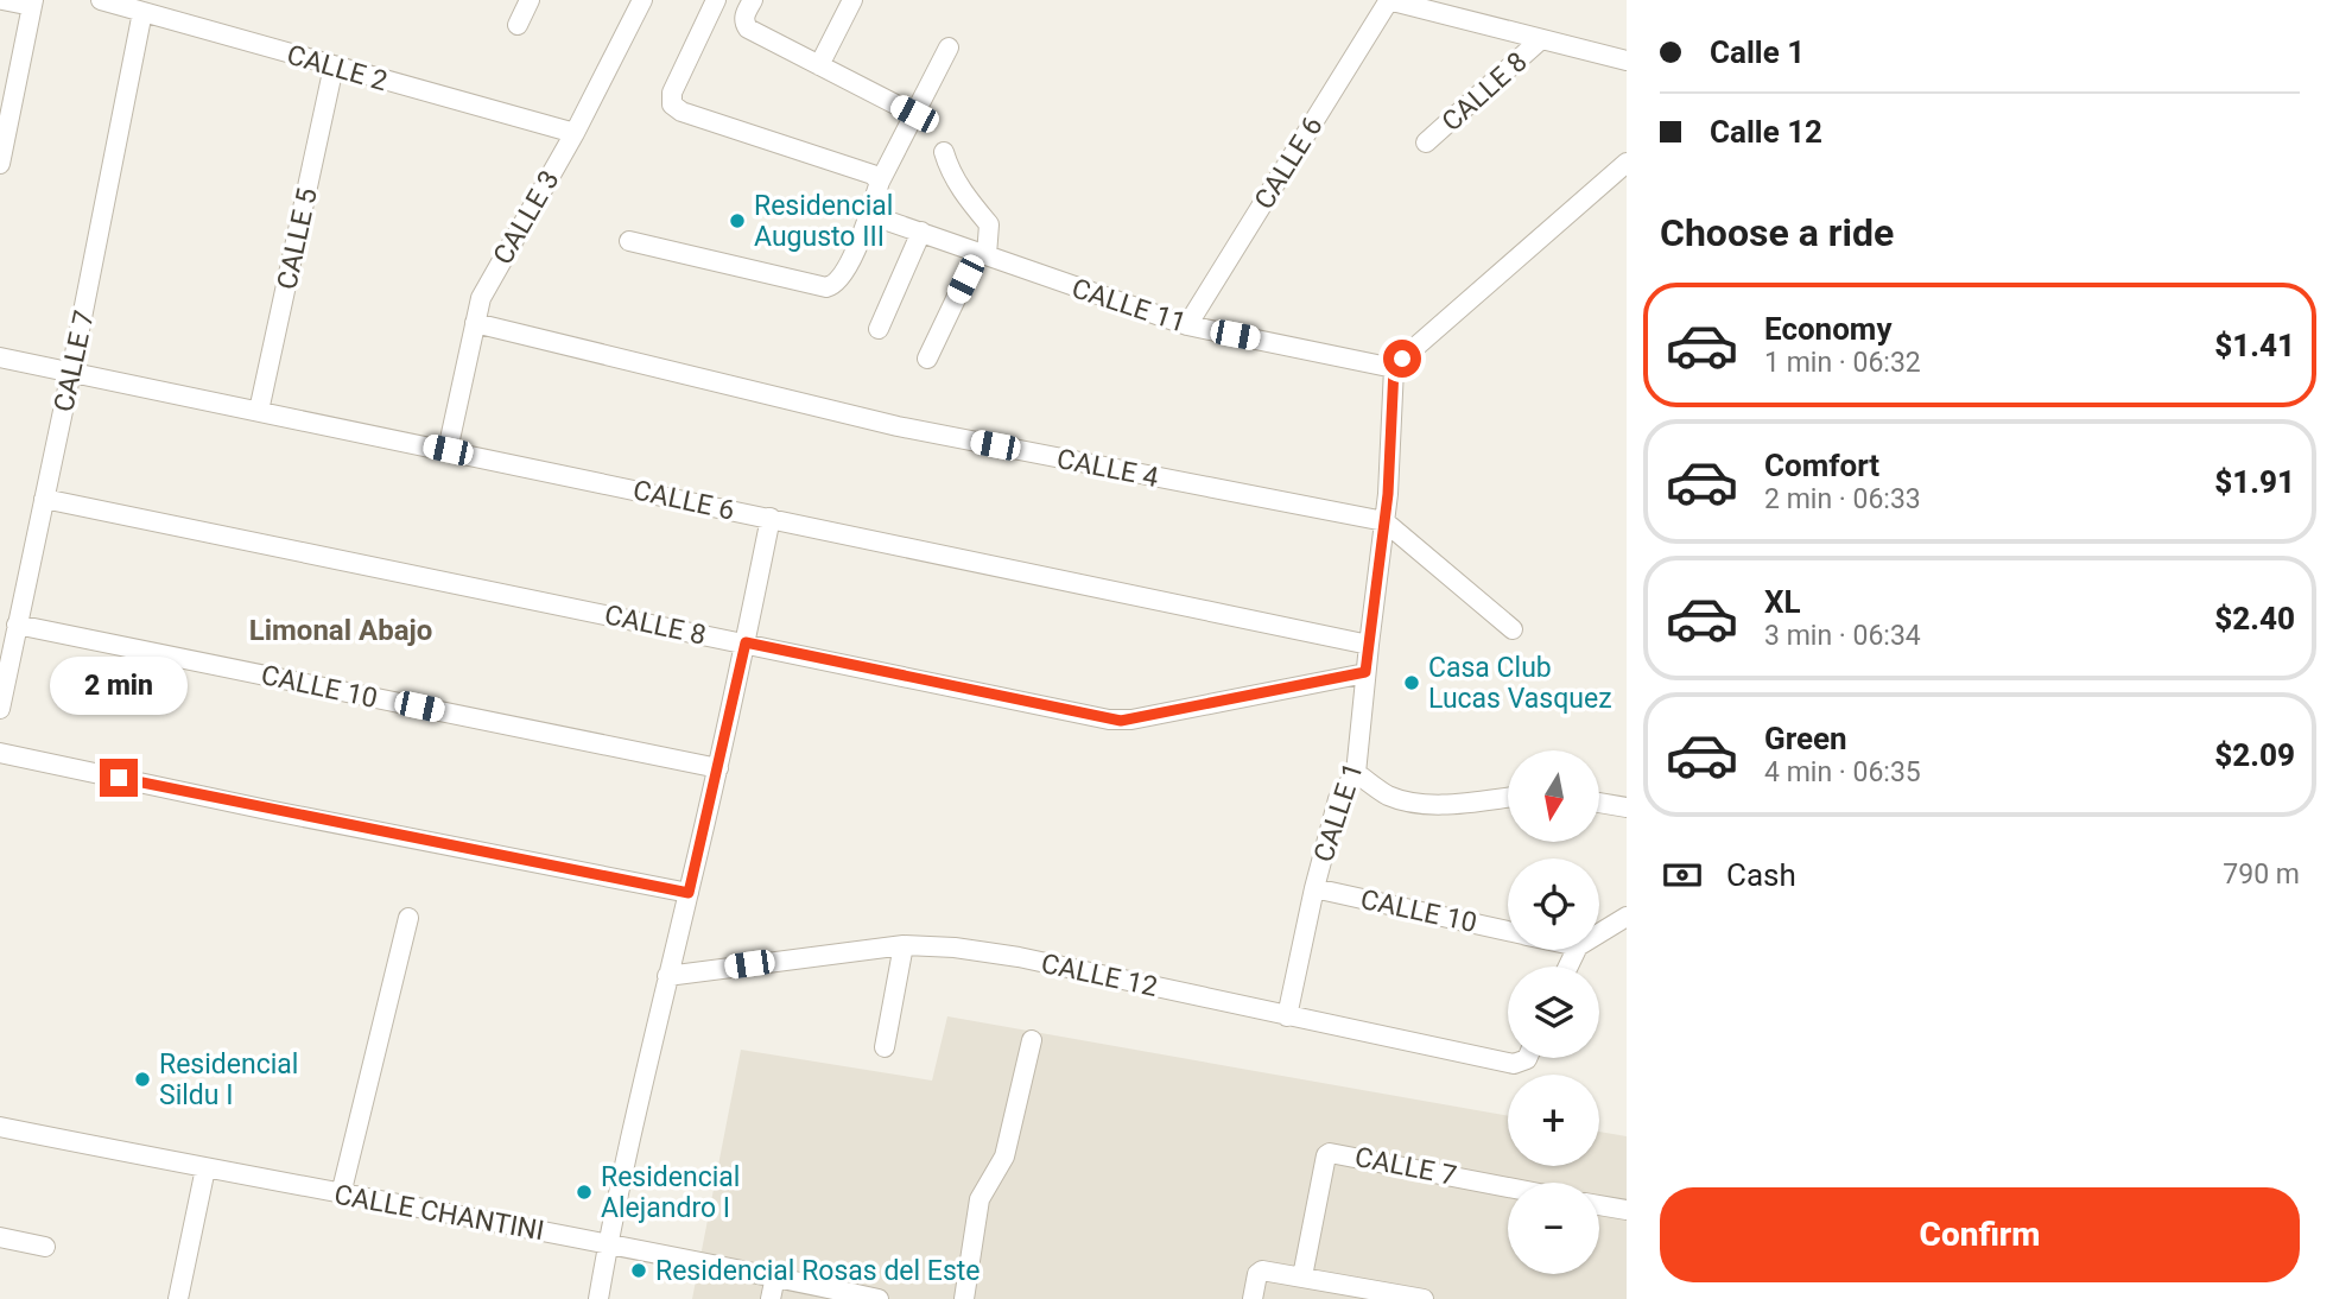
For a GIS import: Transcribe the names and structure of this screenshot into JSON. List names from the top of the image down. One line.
{"streets":{"street":["CALLE 2","CALLE 8","CALLE 6","CALLE 3","CALLE 5","CALLE 11","CALLE 7","CALLE 4","CALLE 10","CALLE 1","CALLE 12","CALLE CHANTINI"]},"crossings":[["CALLE 2","CALLE 3"],["CALLE 2","CALLE 5"],["CALLE 2","CALLE 7"],["CALLE 8","CALLE 7"],["CALLE 8","CALLE 1"],["CALLE 6","CALLE 3"],["CALLE 6","CALLE 5"],["CALLE 6","CALLE 11"],["CALLE 6","CALLE 7"],["CALLE 6","CALLE 1"],["CALLE 3","CALLE 4"],["CALLE 11","CALLE 1"],["CALLE 7","CALLE 10"],["CALLE 4","CALLE 1"],["CALLE 10","CALLE 1"],["CALLE 1","CALLE 12"]],"districts":["Limonal Abajo"],"places":["Residencial Augusto III","Casa Club Lucas Vasquez","Residencial Sildu I","Residencial Alejandro I","Residencial Rosas del Este"],"north":"bottom","page":{"banner":["Calle 1","Calle 12"],"heading":"Choose a ride","list":[{"name":"Economy","note":"1 min · 06:32","value":"$1.41"},{"name":"Comfort","note":"2 min · 06:33","value":"$1.91"},{"name":"XL","note":"3 min · 06:34","value":"$2.40"},{"name":"Green","note":"4 min · 06:35","value":"$2.09"}],"bubble":"2 min","map_buttons":["+","−"],"pay":["Cash","790 m"],"buttons":"Confirm"}}
